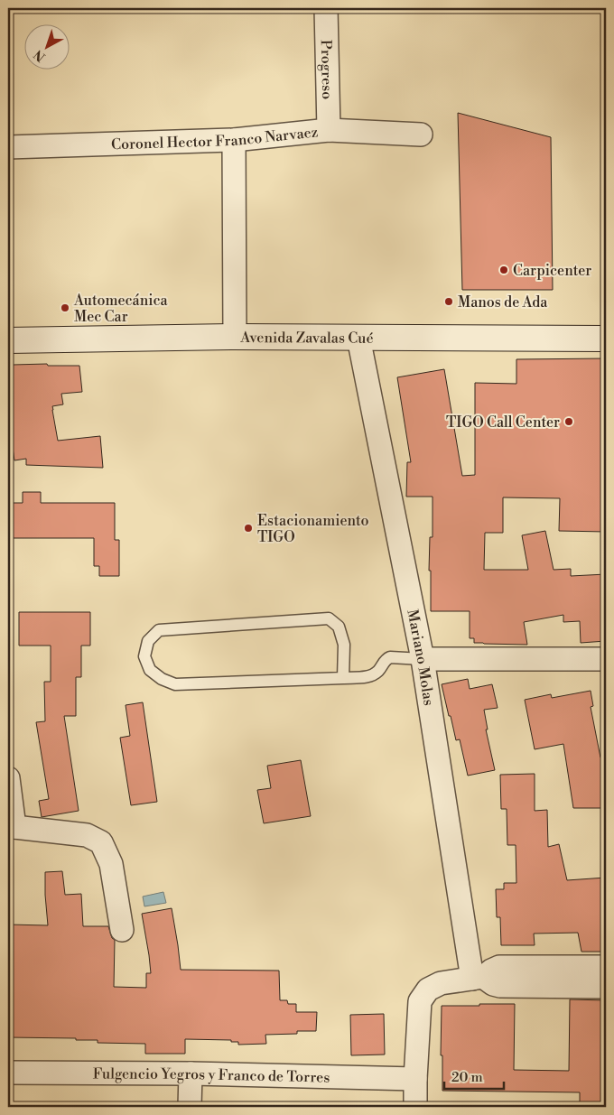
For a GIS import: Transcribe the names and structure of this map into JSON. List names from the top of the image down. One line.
{"streets":{"main road":["Avenida Zavalas Cué"],"street":["Progreso","Coronel Hector Franco Narvaez","Mariano Molas","Fulgencio Yegros y Franco de Torres"]},"crossings":[["Progreso","Coronel Hector Franco Narvaez"],["Avenida Zavalas Cué","Mariano Molas"]],"places":["Carpicenter","Manos de Ada","Automecánica Mec Car","TIGO Call Center","Estacionamiento TIGO"],"scale_bar":"20 m","north":"bottom left"}
